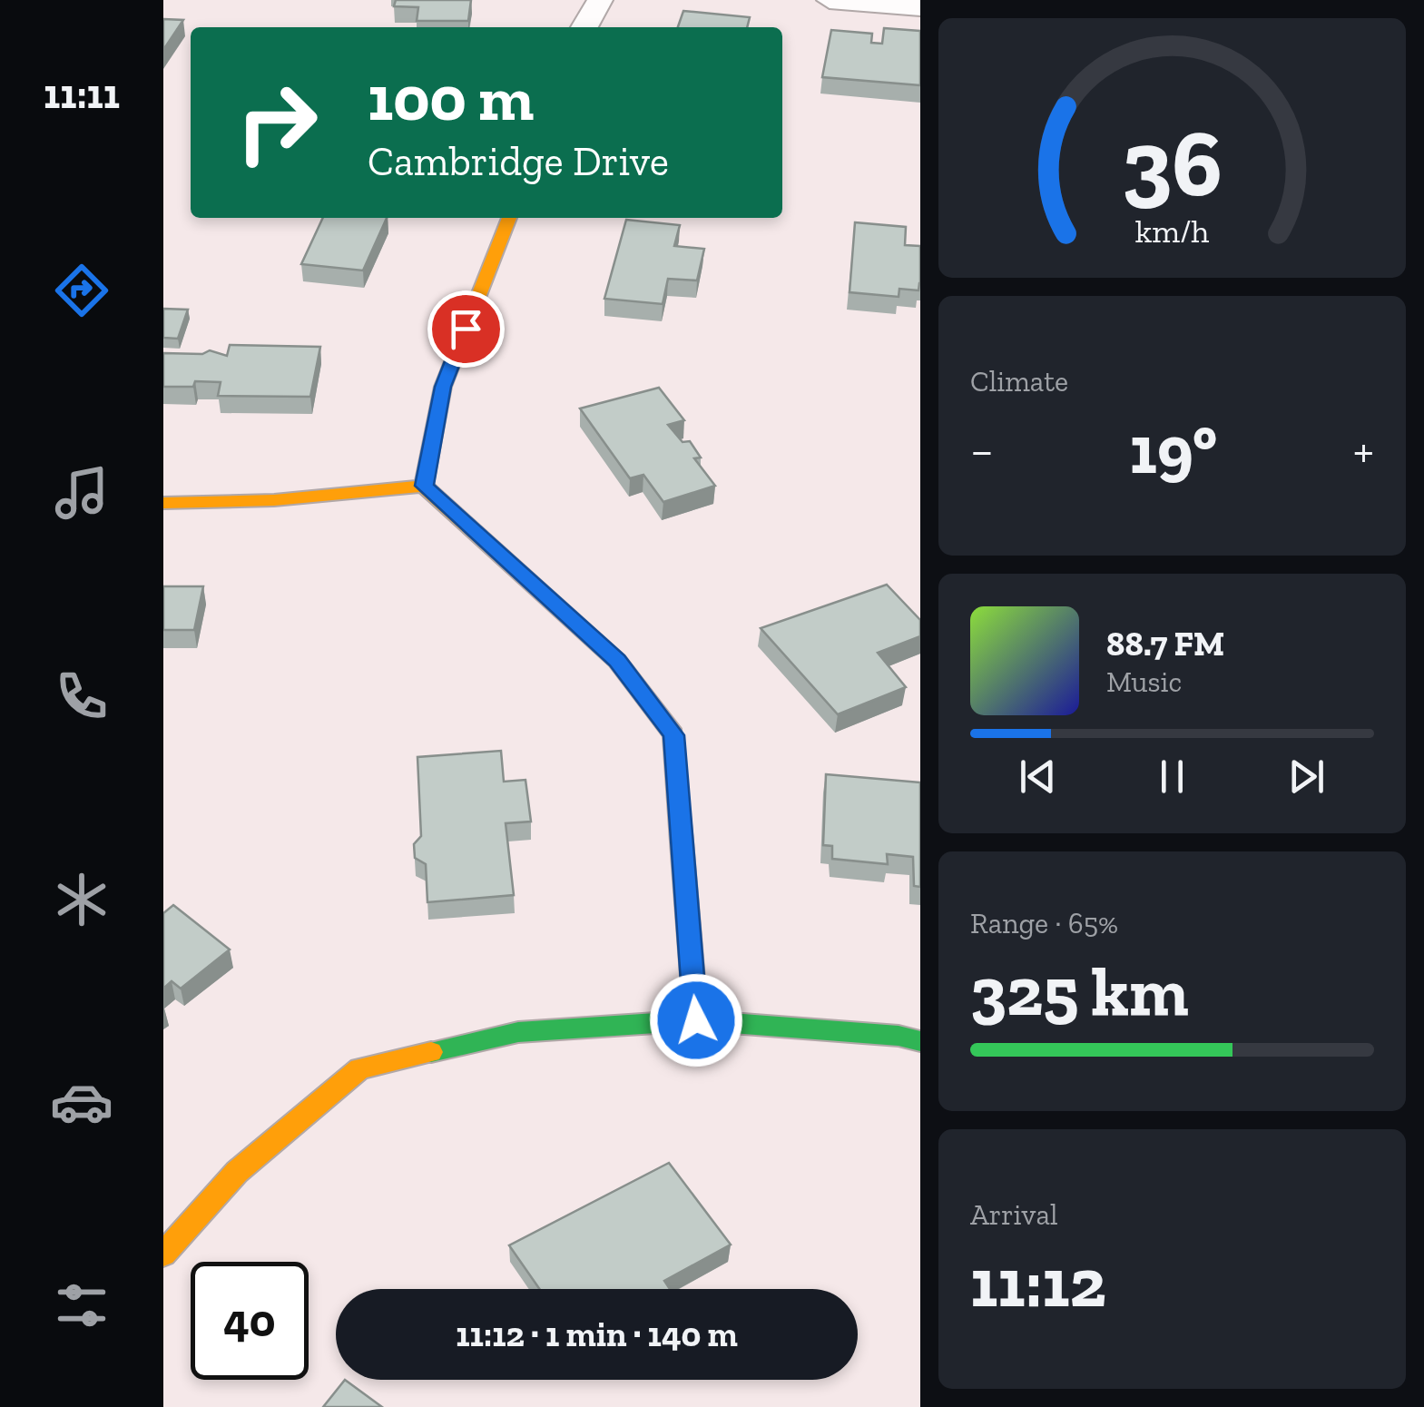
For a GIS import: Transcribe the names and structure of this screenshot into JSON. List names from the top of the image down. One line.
{"page":{"tabs":"11:11","turn":["100 m","Cambridge Drive"],"tile":["Climate",["Range · 65%","325 km"],["Arrival","11:12"]],"heat":["−","19°","+"],"song":["88.7 FM","Music"],"limit":"40","trip":"11:12 · 1 min · 140 m","gauge":["36","km/h"]}}
